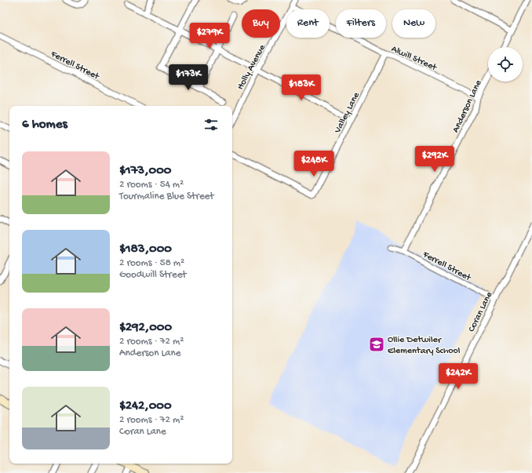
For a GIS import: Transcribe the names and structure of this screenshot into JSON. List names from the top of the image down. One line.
{"streets":{"street":["Alwill Street","Ferrell Street","Holly Avenue","Anderson Lane","Valley Lane","Coran Lane"]},"crossings":[["Alwill Street","Holly Avenue"],["Alwill Street","Anderson Lane"],["Alwill Street","Valley Lane"],["Ferrell Street","Anderson Lane"],["Ferrell Street","Coran Lane"]],"places":{"school or university":["Ollie Detwiler Elementary School"]},"page":{"chip":["Buy","Rent","Filters","New"],"price":["$279K","$173K","$183K","$292K","$248K","$242K"],"heading":"6 homes","list":[{"name":"$173,000","note":"2 rooms · 54 m² · Tourmaline Blue Street"},{"name":"$183,000","note":"2 rooms · 58 m² · Goodwill Street"},{"name":"$292,000","note":"2 rooms · 72 m² · Anderson Lane"},{"name":"$242,000","note":"2 rooms · 72 m² · Coran Lane"}]}}
